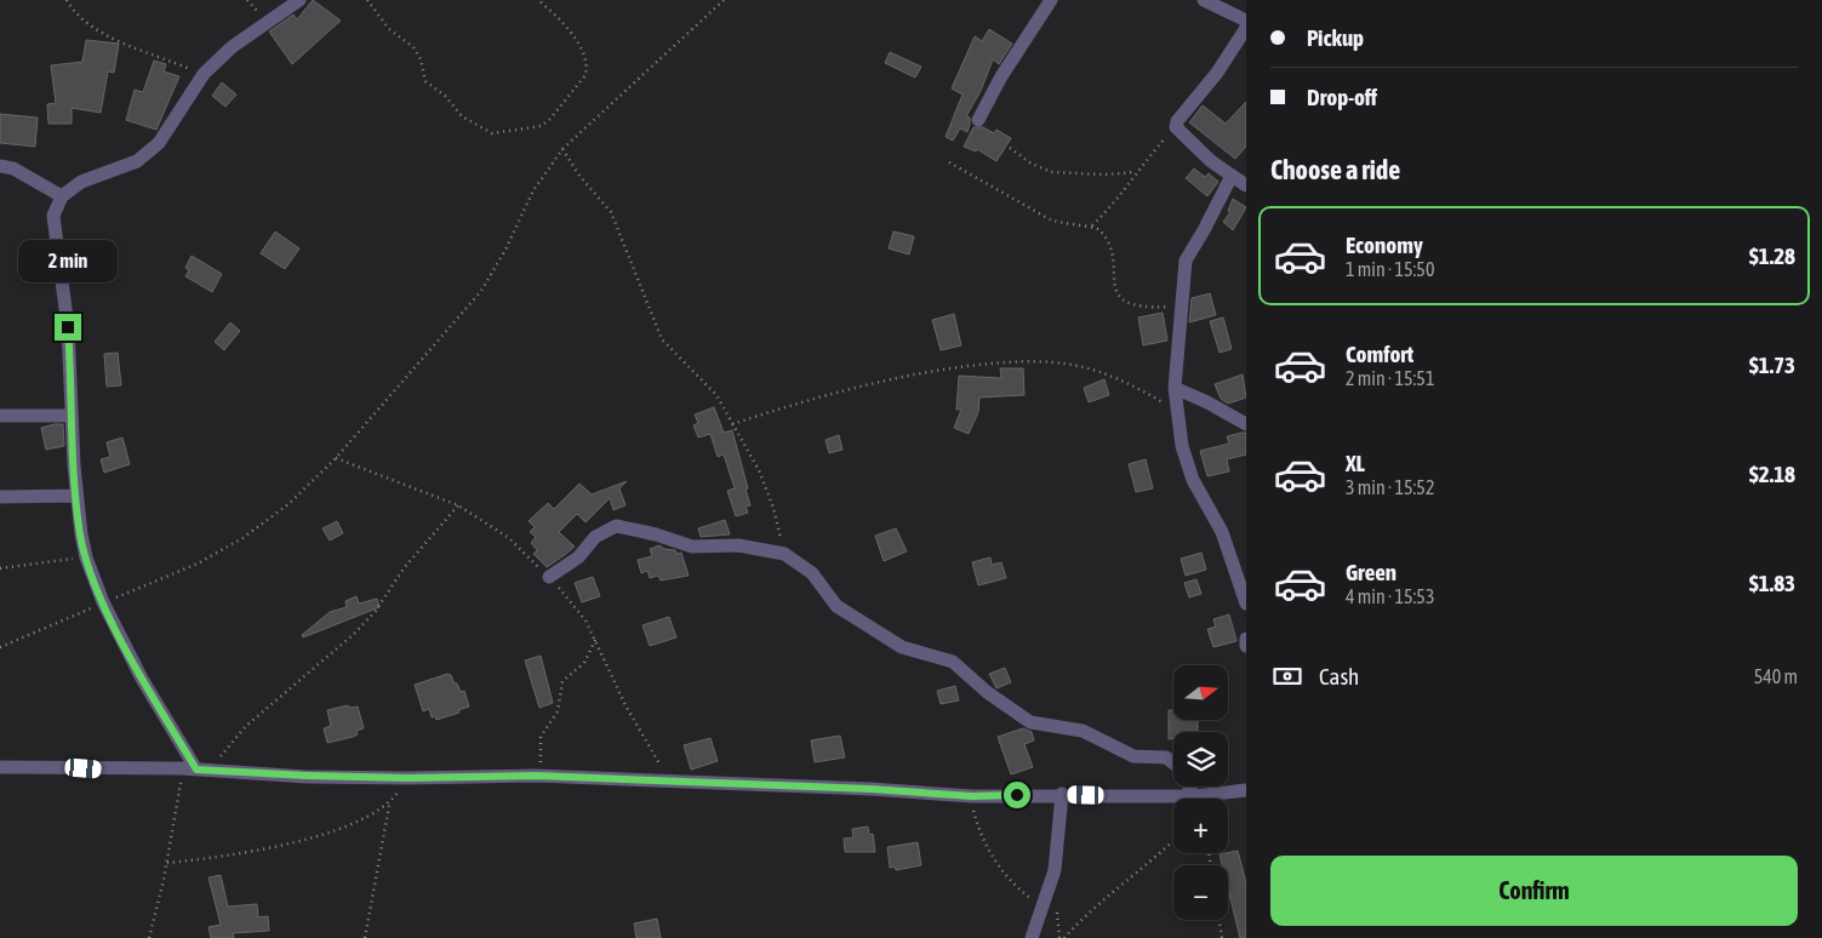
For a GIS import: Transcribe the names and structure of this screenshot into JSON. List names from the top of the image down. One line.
{"north":"right","page":{"banner":["Pickup","Drop-off"],"heading":"Choose a ride","list":[{"name":"Economy","note":"1 min · 15:50","value":"$1.28"},{"name":"Comfort","note":"2 min · 15:51","value":"$1.73"},{"name":"XL","note":"3 min · 15:52","value":"$2.18"},{"name":"Green","note":"4 min · 15:53","value":"$1.83"}],"bubble":"2 min","pay":["Cash","540 m"],"map_buttons":["+","−"],"buttons":"Confirm"}}
